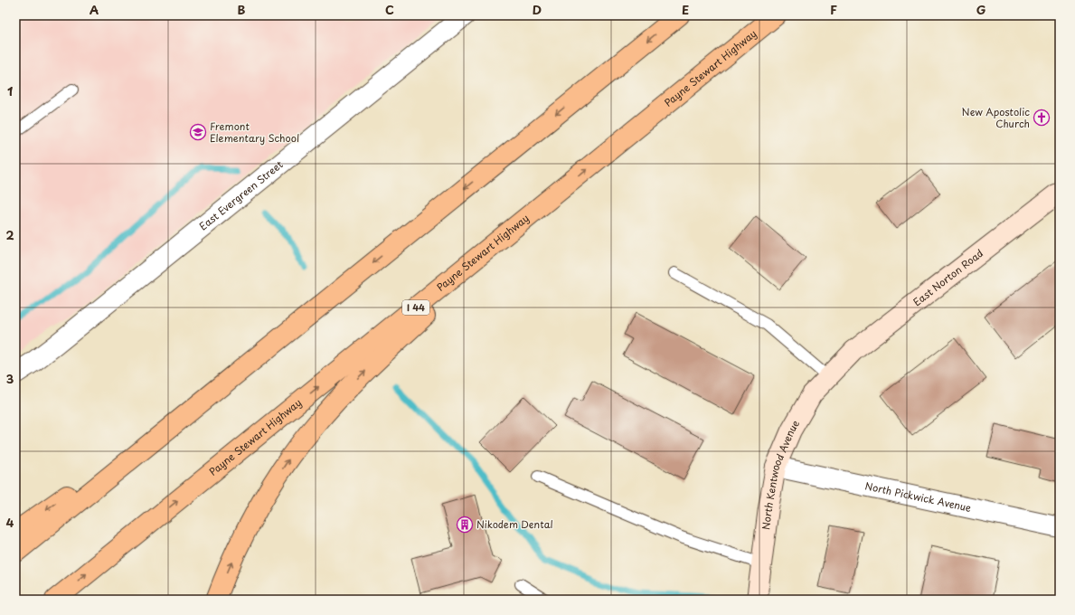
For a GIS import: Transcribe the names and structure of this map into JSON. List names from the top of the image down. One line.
{"streets":{"highway":["Payne Stewart Highway","I 44"],"main road":["East Norton Road","North Kentwood Avenue"],"street":["East Evergreen Street","North Pickwick Avenue"]},"crossings":[["East Norton Road","North Kentwood Avenue"],["North Kentwood Avenue","North Pickwick Avenue"]],"places":{"church":["New Apostolic Church"],"school or university":["Fremont Elementary School"],"building":["Nikodem Dental"]},"grid":{"columns":["A","B","C","D","E","F","G"],"rows":["1","2","3","4"]}}
